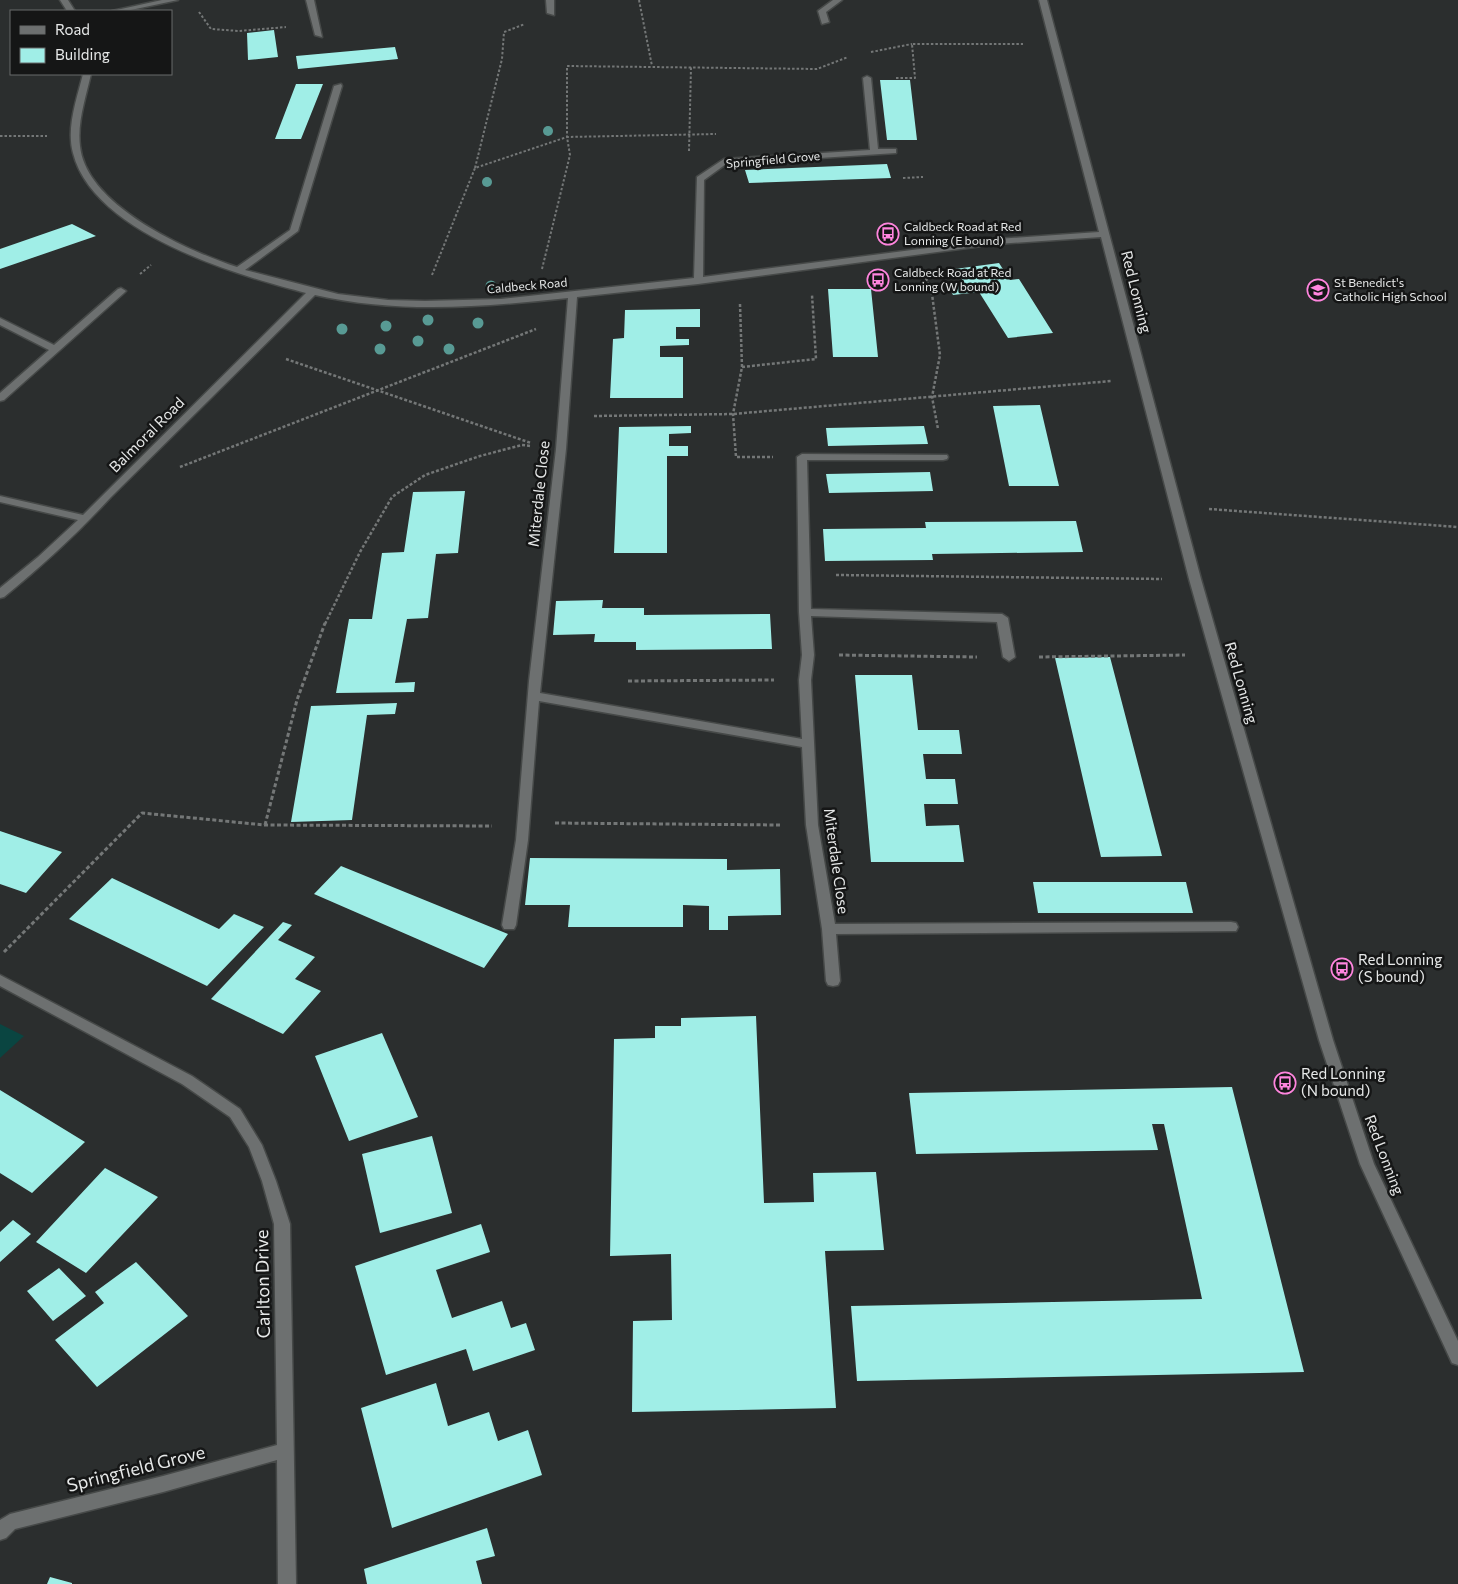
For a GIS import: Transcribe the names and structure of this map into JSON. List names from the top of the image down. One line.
{"streets":{"street":["Springfield Grove","Caldbeck Road","Red Lonning","Balmoral Road","Miterdale Close","Carlton Drive"]},"crossings":[["Springfield Grove","Caldbeck Road"],["Springfield Grove","Carlton Drive"],["Caldbeck Road","Red Lonning"],["Caldbeck Road","Balmoral Road"],["Caldbeck Road","Miterdale Close"]],"places":{"bus stop":["Caldbeck Road at Red Lonning (E bound)","Caldbeck Road at Red Lonning (W bound)","Red Lonning (S bound)","Red Lonning (N bound)"],"school or university":["St Benedict's Catholic High School"]},"legend":["Road","Building"]}
